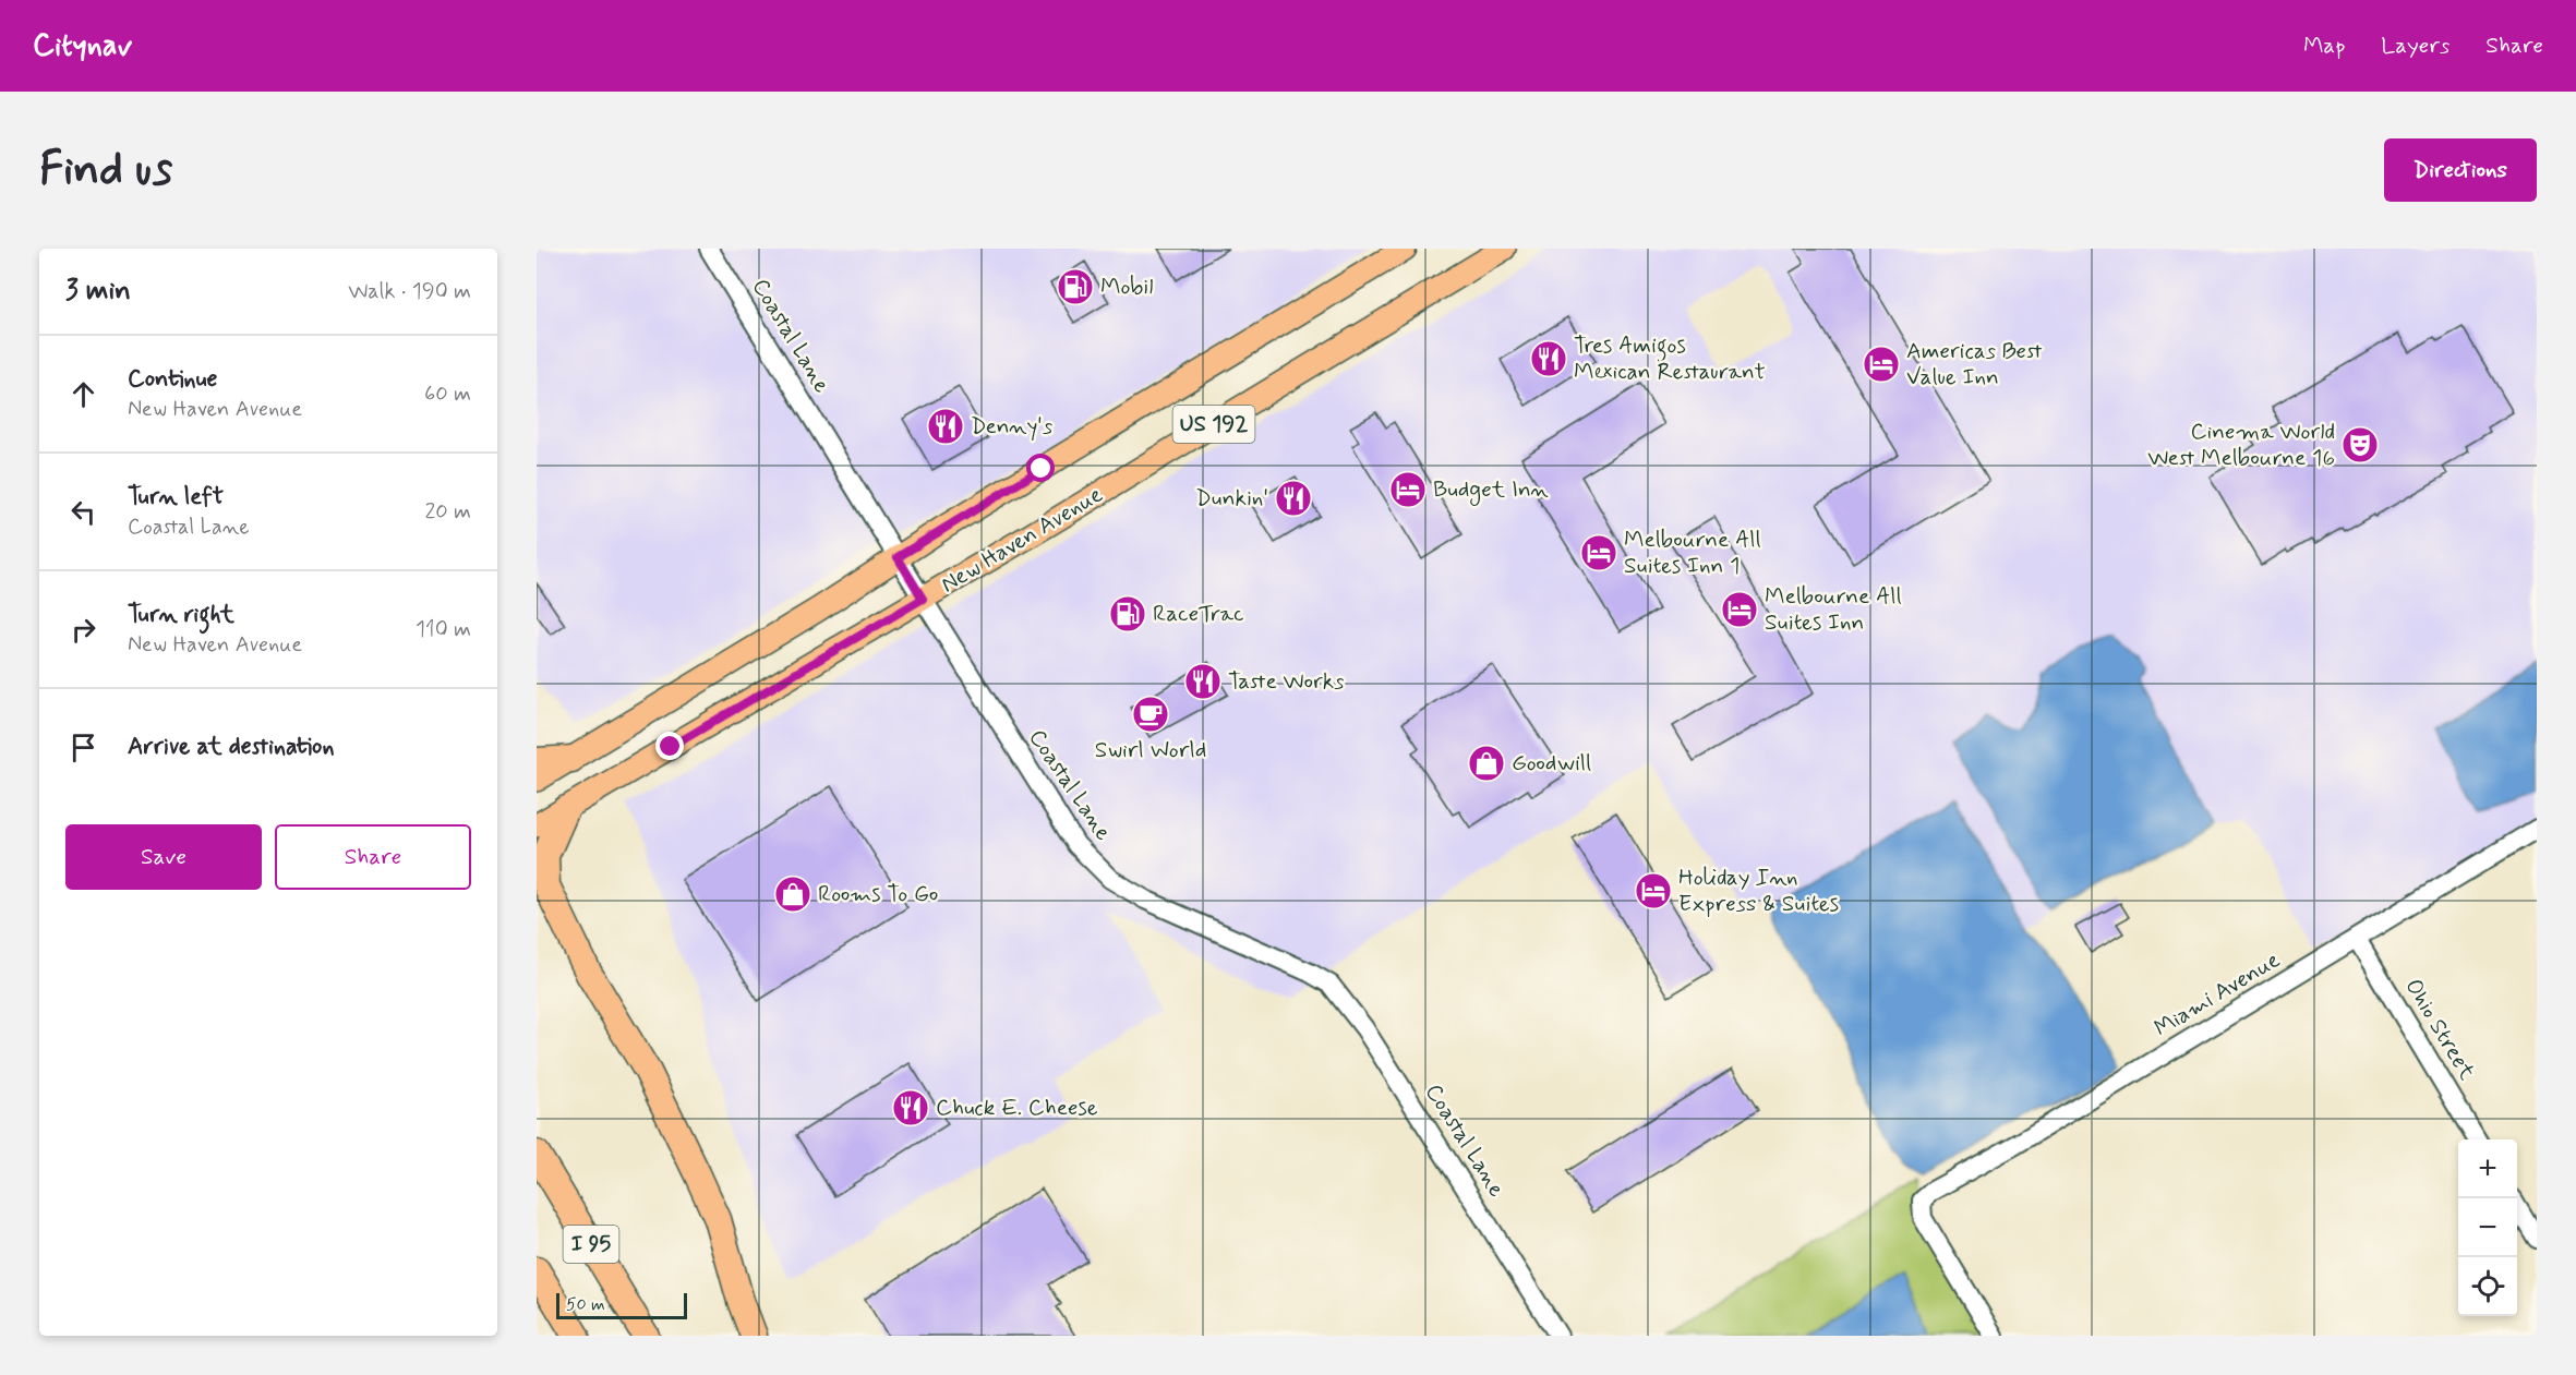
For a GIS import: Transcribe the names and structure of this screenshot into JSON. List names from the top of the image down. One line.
{"streets":{"highway":["I 95"],"main road":["US 192","New Haven Avenue"],"street":["Coastal Lane","Miami Avenue","Ohio Street"]},"crossings":[["Coastal Lane","US 192"],["Coastal Lane","New Haven Avenue"],["Miami Avenue","Ohio Street"]],"places":{"fuel station":["Mobil","RaceTrac"],"restaurant":["Tres Amigos Mexican Restaurant","Denny's","Dunkin'","Taste Works","Chuck E. Cheese"],"hotel":["Americas Best Value Inn","Budget Inn","Melbourne All Suites Inn 1","Melbourne All Suites Inn","Holiday Inn Express & Suites"],"theatre":["Cinema World West Melbourne 16"],"cafe":["Swirl World"],"shop":["Goodwill","Rooms To Go"]},"scale_bar":"50 m","page":{"header":"Citynav","nav":["Map","Layers","Share"],"buttons":["Directions",["Save","Share"]],"title":"Find us","heading":["3 min","Walk · 190 m"],"list":[["Continue","New Haven Avenue","60 m"],["Turn left","Coastal Lane","20 m"],["Turn right","New Haven Avenue","110 m"],"Arrive at destination"],"map_buttons":["+","−"],"scale":"50 m"}}
